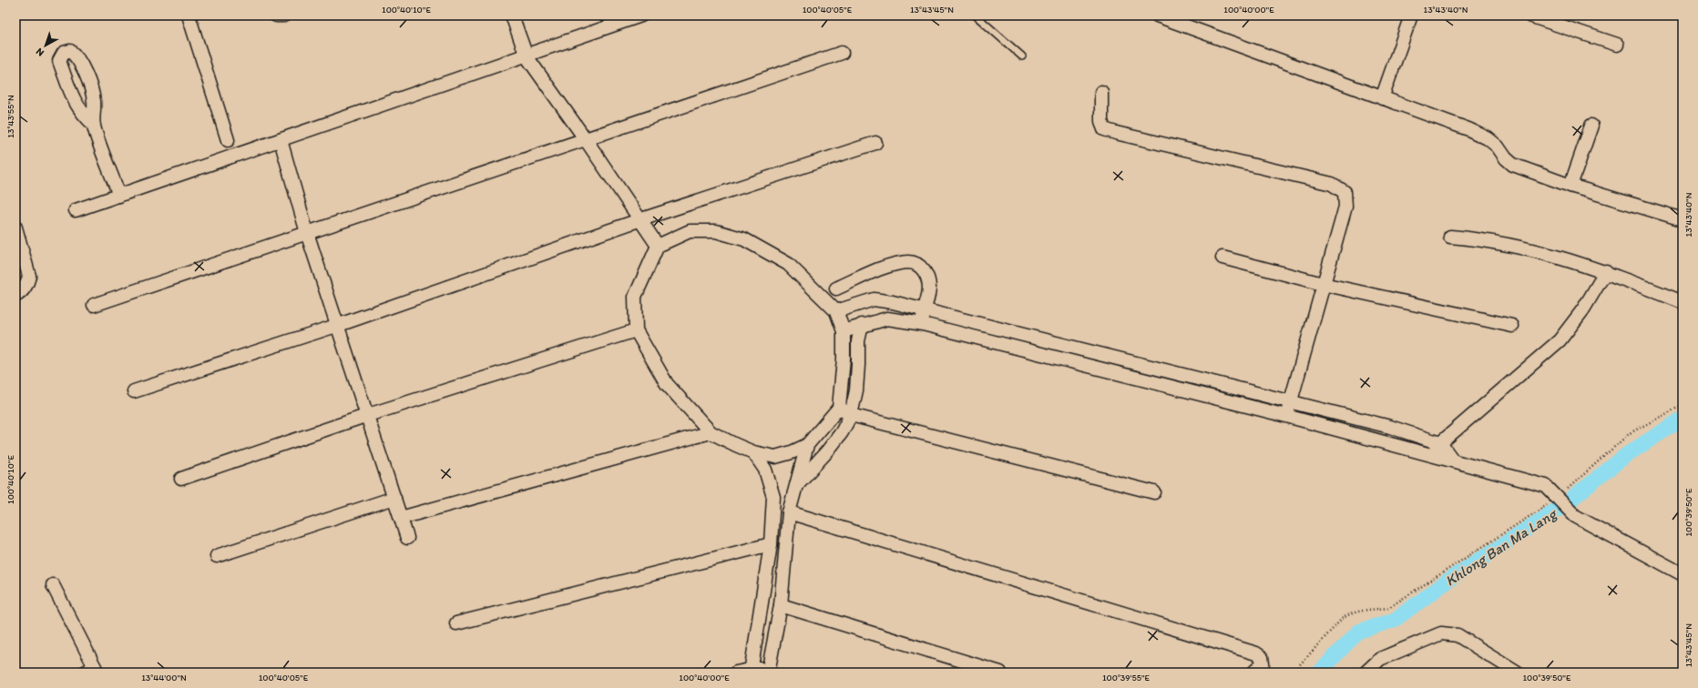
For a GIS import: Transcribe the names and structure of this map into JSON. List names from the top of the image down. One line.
{"water":["Khlong Ban Ma Lang"],"north":"bottom left","coordinates":["100°40'10\"E","100°40'05\"E","13°43'45\"N","100°40'00\"E","13°43'40\"N","13°43'55\"N","100°39'50\"E","13°44'00\"N","100°39'55\"E"]}
